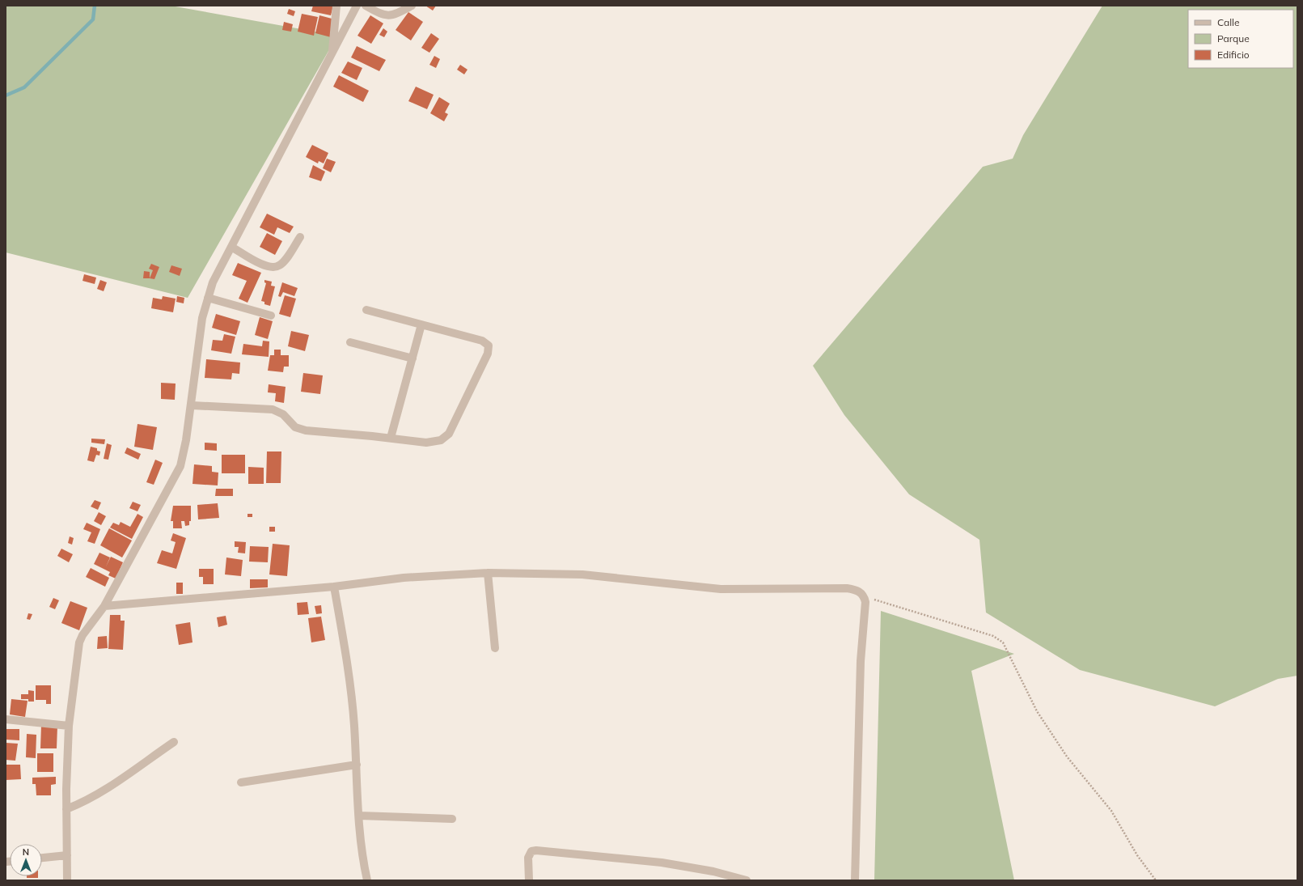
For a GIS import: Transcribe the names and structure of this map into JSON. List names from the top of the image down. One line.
{"legend":["Calle","Parque","Edificio"],"north":"top"}
